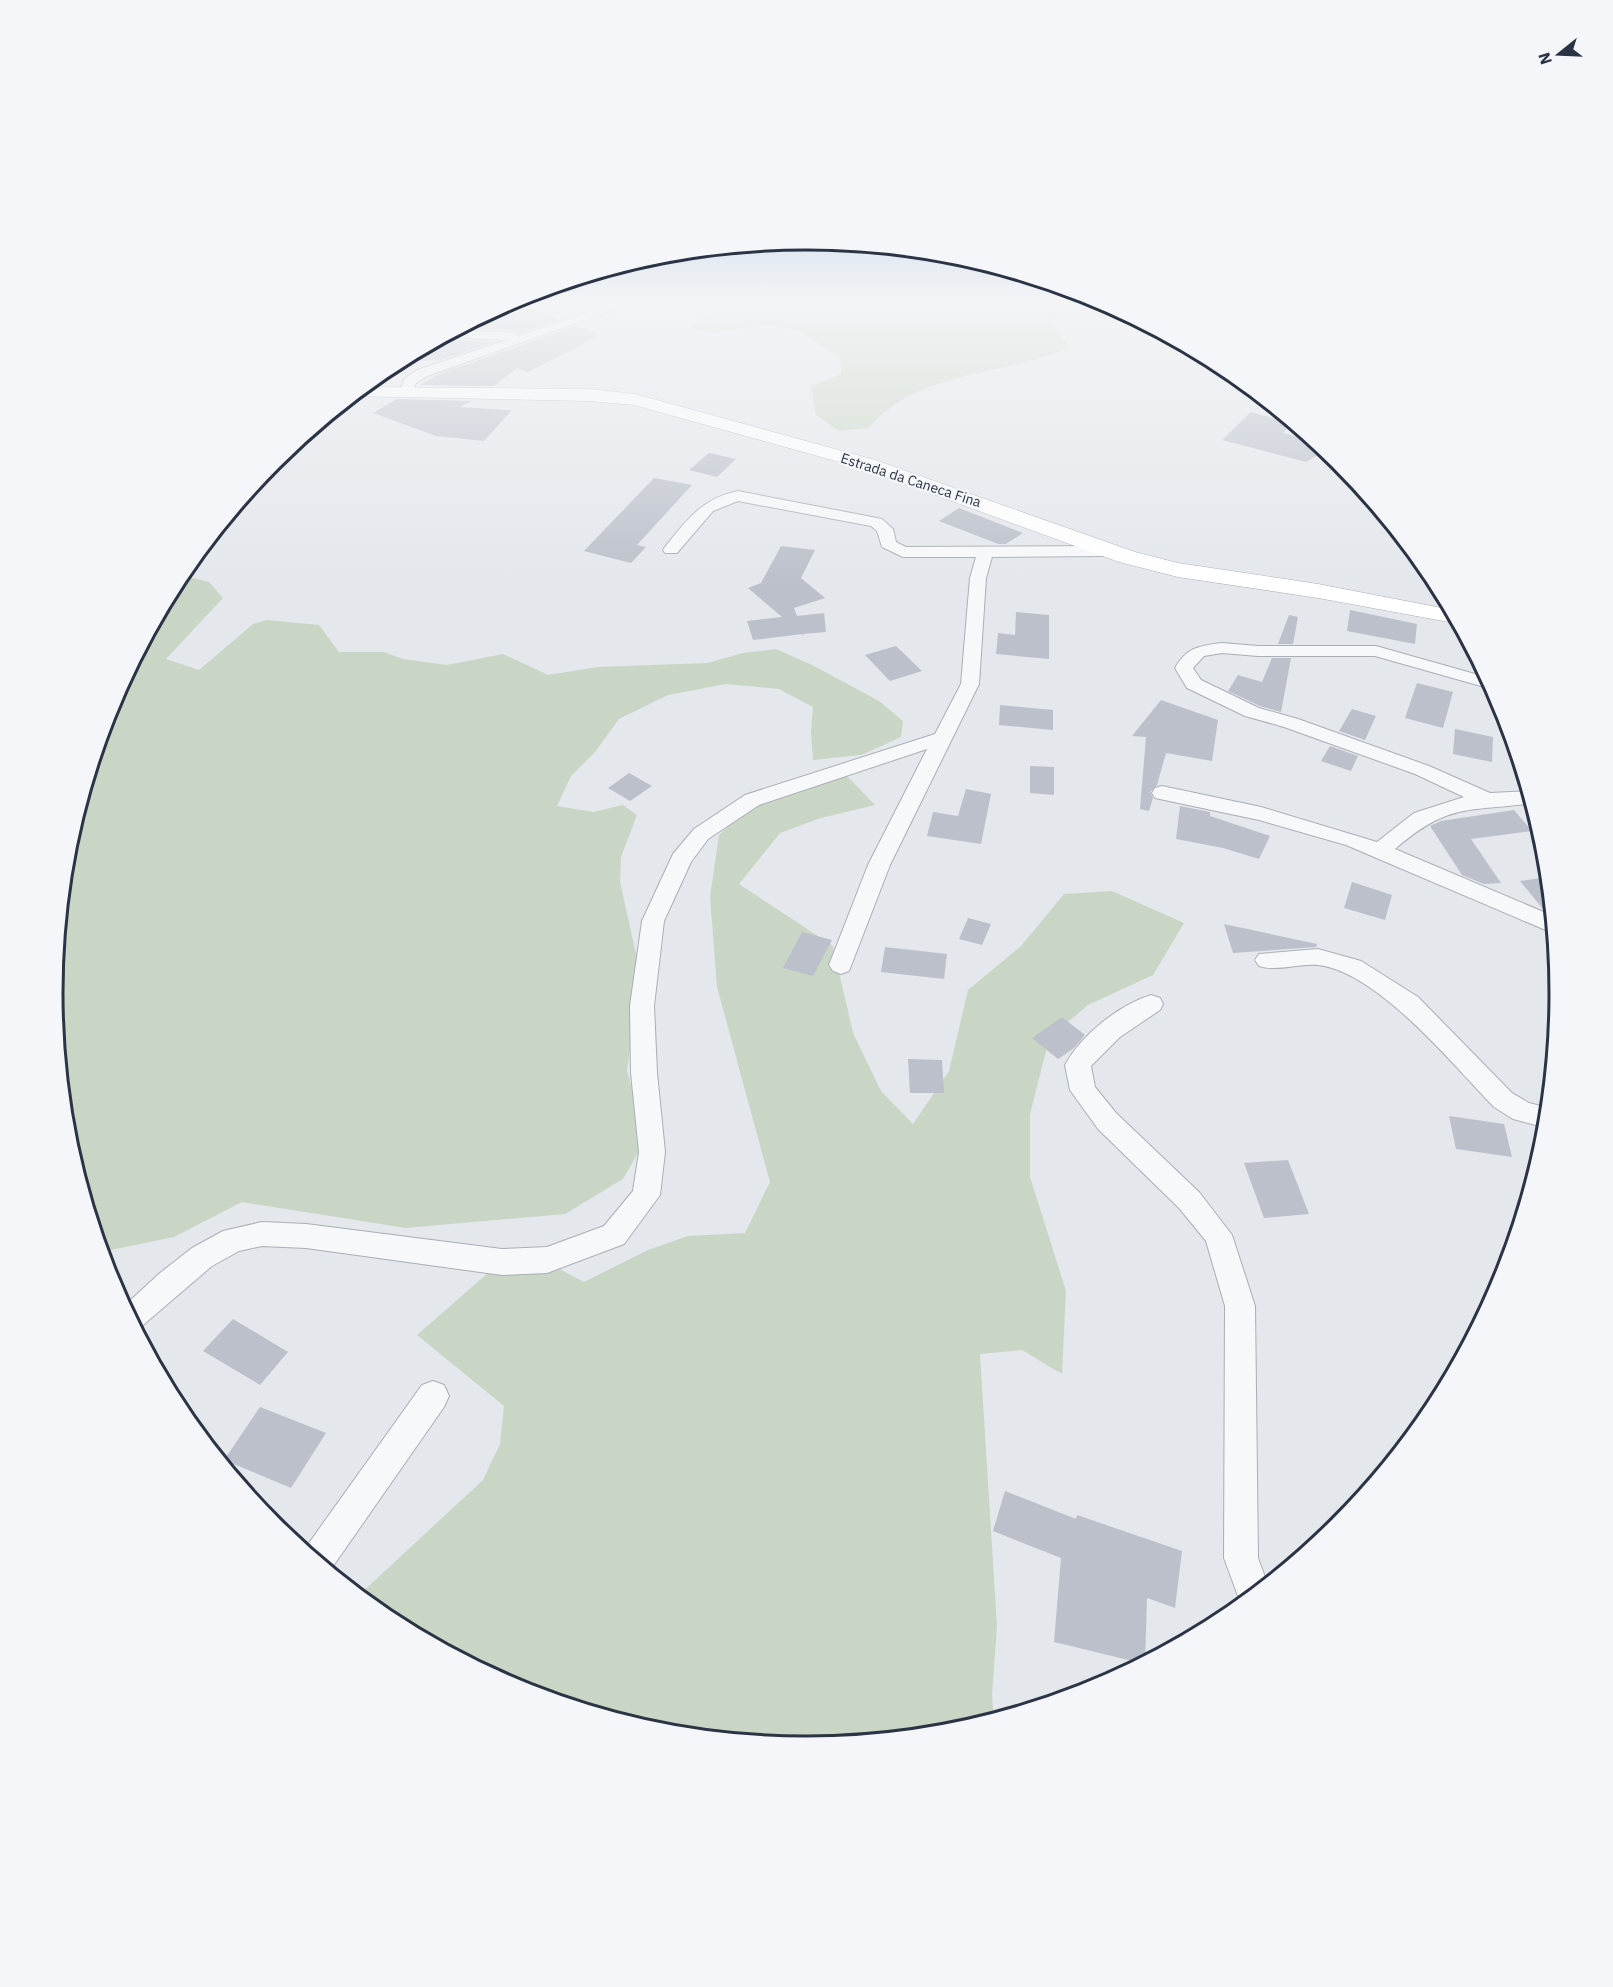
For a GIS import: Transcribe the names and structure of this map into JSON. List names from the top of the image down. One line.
{"streets":{"street":["Estrada da Caneca Fina"]},"north":"left"}
